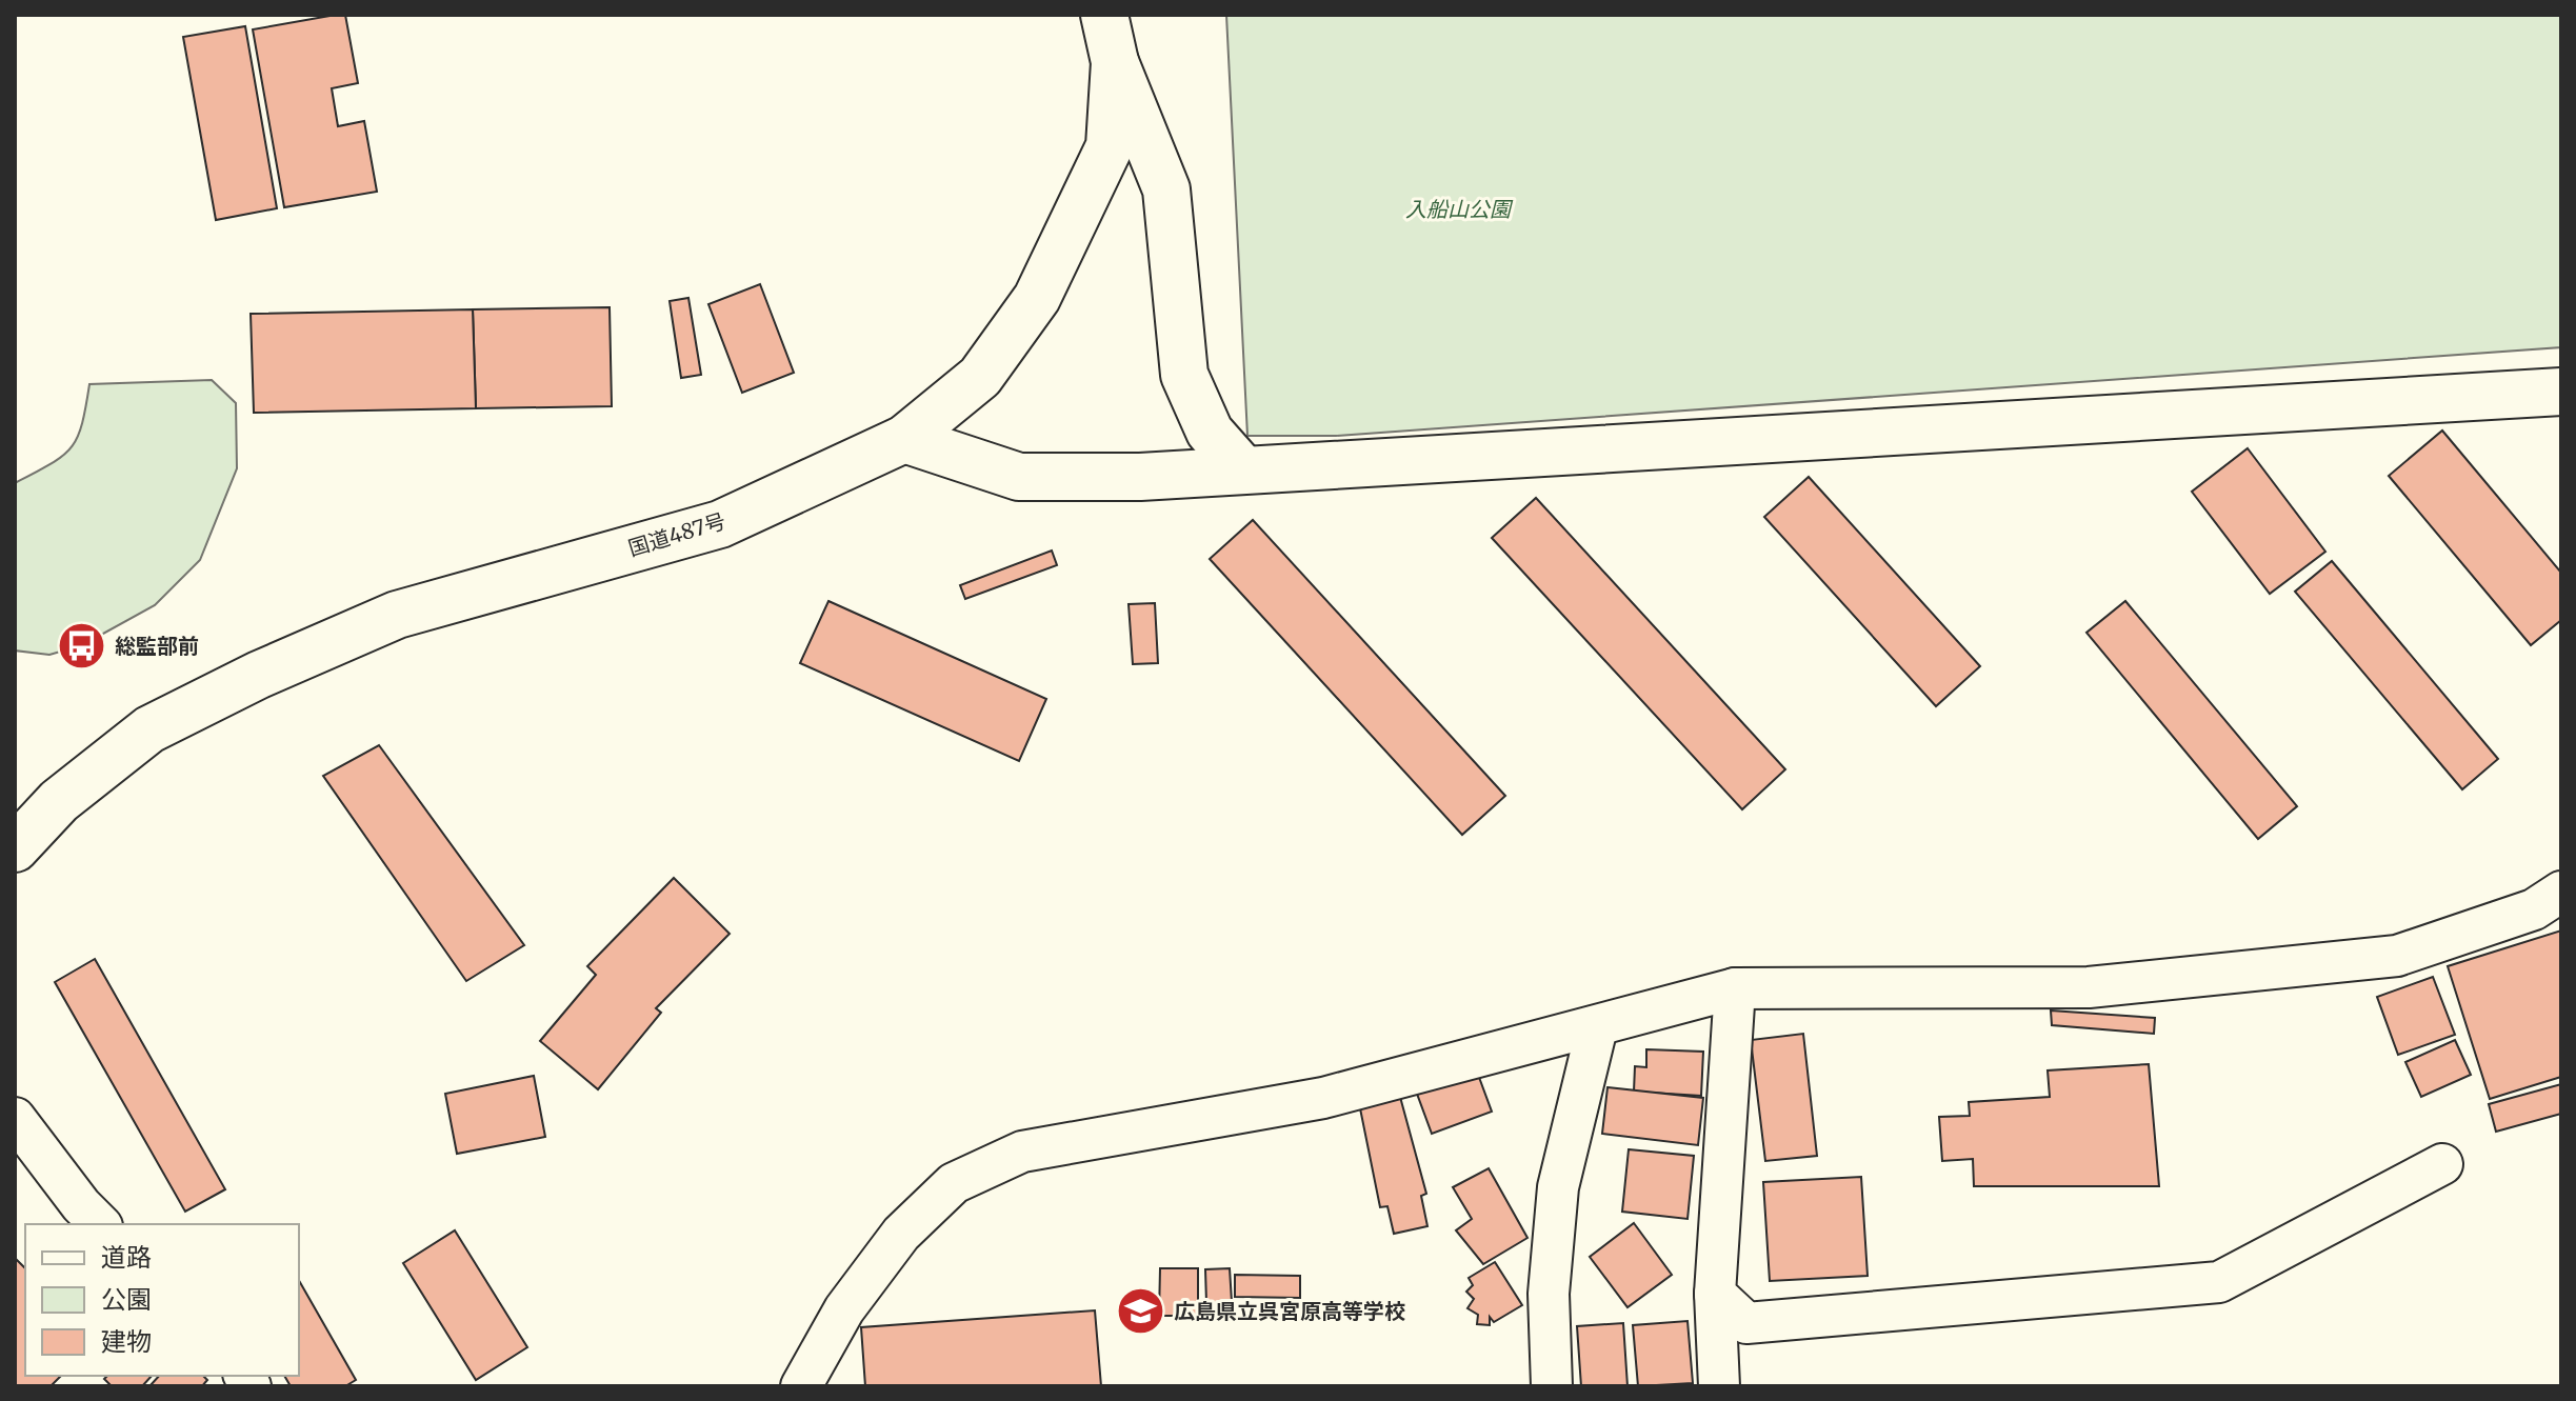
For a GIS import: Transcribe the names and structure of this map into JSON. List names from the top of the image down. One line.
{"streets":{"main road":["国道487号"]},"parks":["入船山公園"],"places":{"bus stop":["総監部前"],"school or university":["広島県立呉宮原高等学校"]},"legend":["道路","公園","建物"]}
